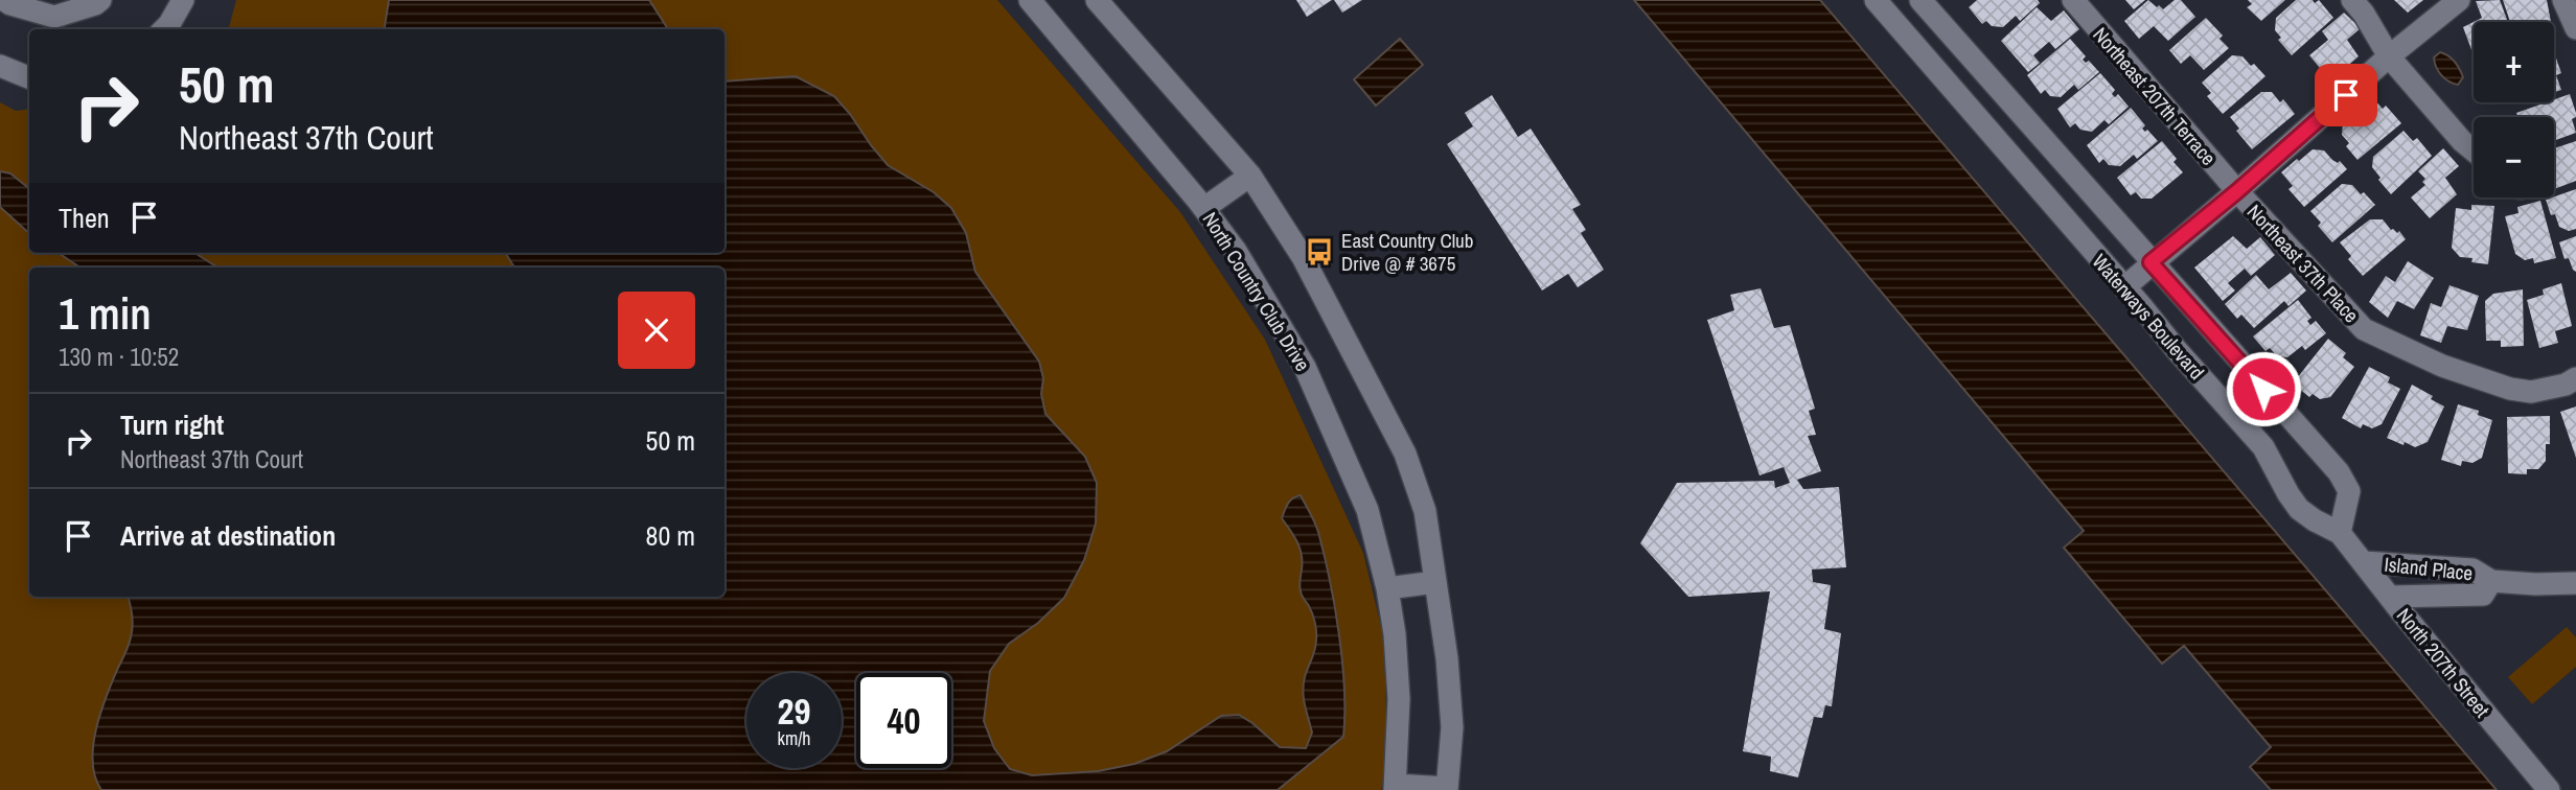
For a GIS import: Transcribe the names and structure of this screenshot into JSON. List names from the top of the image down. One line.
{"streets":{"street":["Northeast 207th Terrace","Northeast 37th Place","North Country Club Drive","Waterways Boulevard","Island Place","North 207th Street"]},"crossings":[["Northeast 207th Terrace","Northeast 37th Place"],["Waterways Boulevard","North 207th Street"],["Island Place","North 207th Street"]],"places":{"bus stop":["East Country Club Drive @ # 3675"]},"page":{"map_buttons":["+","−"],"turn":["50 m","Northeast 37th Court"],"then":"Then","heading":["1 min","130 m · 10:52"],"list":[{"name":"Turn right","note":"Northeast 37th Court","value":"50 m"},{"name":"Arrive at destination","value":"80 m"}],"speed":"29 km/h","limit":"40"}}
